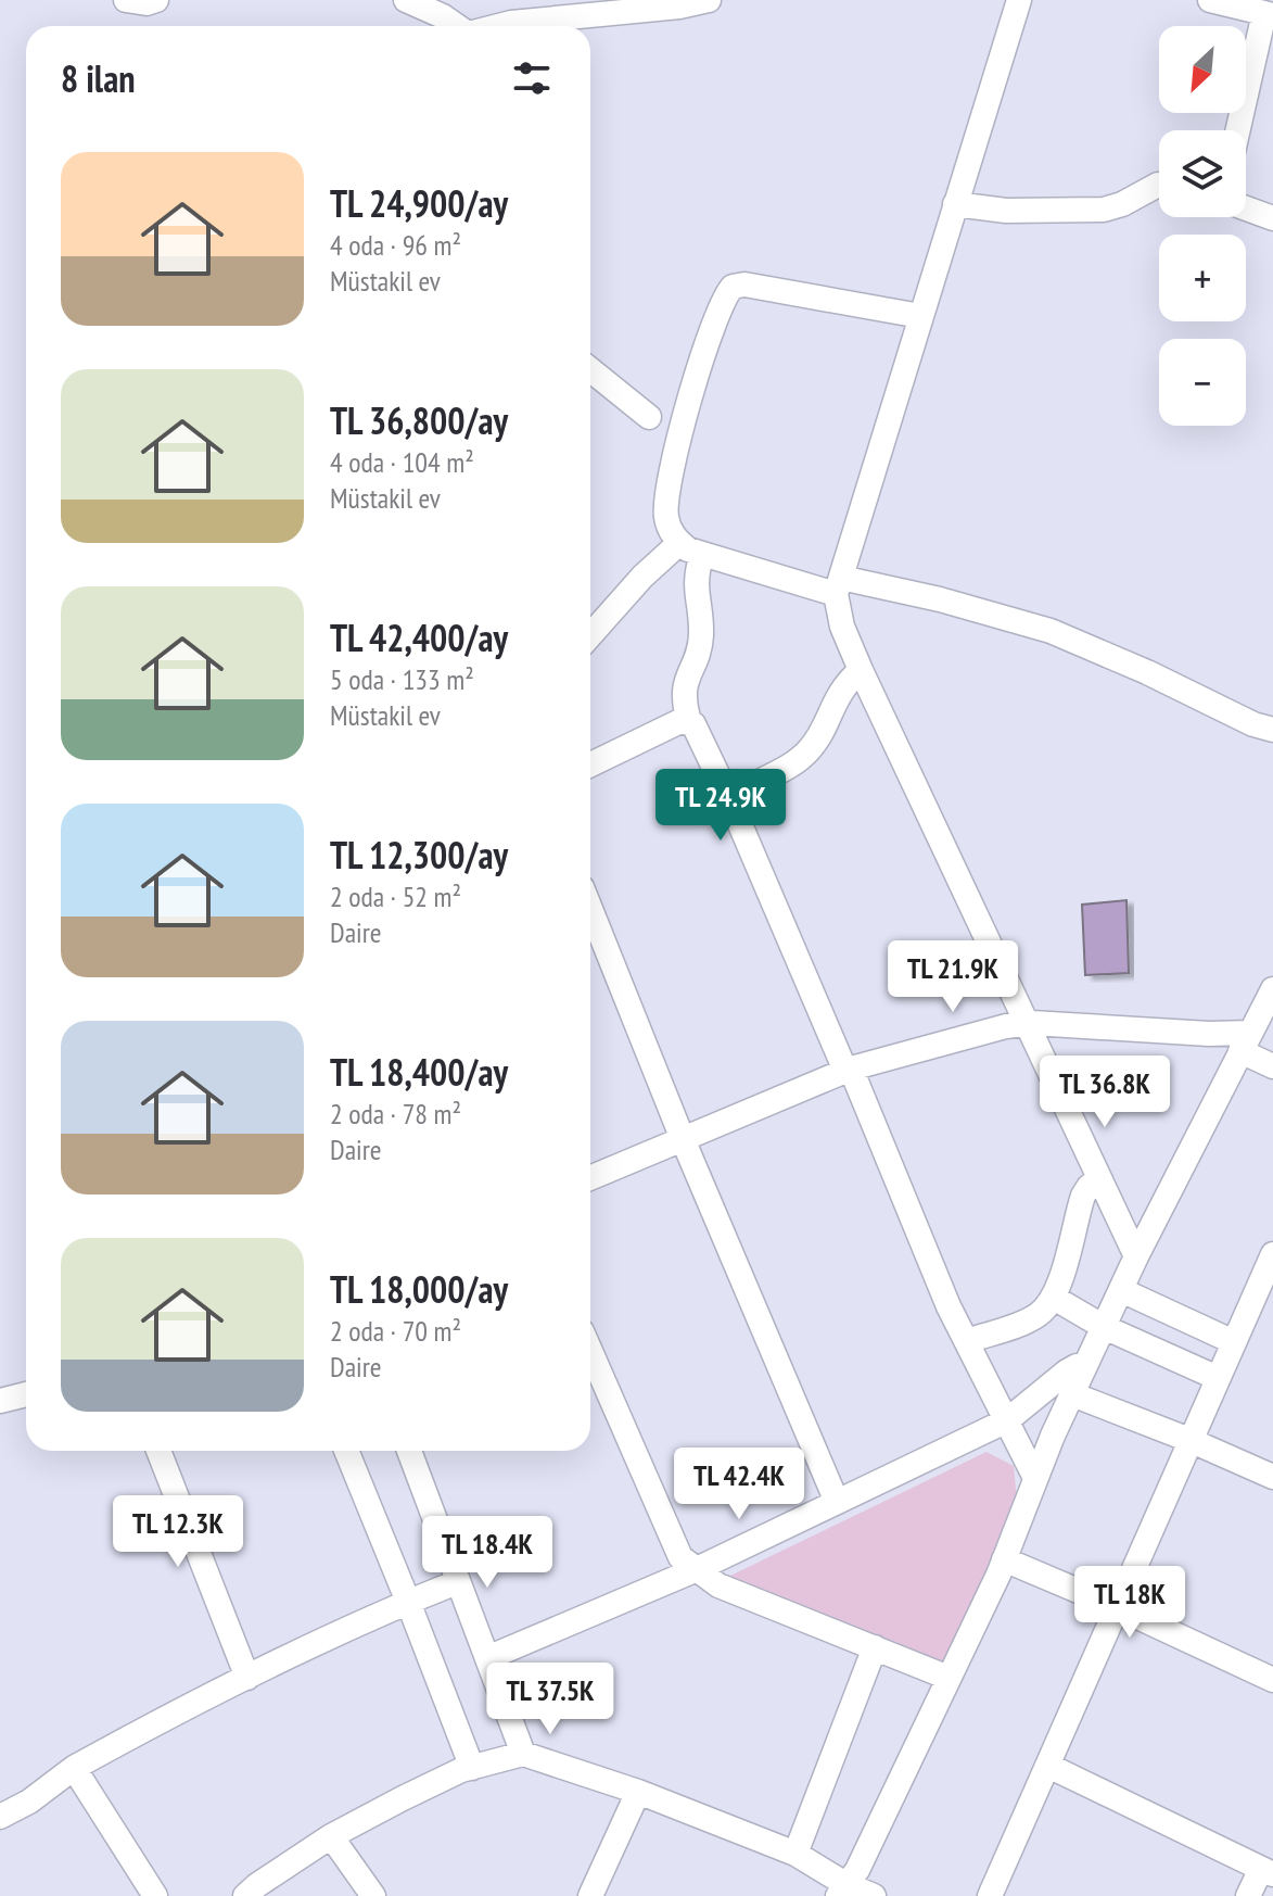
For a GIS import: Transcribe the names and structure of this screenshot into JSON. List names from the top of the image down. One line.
{"north":"bottom left","page":{"map_buttons":["+","−"],"heading":"8 ilan","list":[{"name":"TL 24,900/ay","note":"4 oda · 96 m² · Müstakil ev"},{"name":"TL 36,800/ay","note":"4 oda · 104 m² · Müstakil ev"},{"name":"TL 42,400/ay","note":"5 oda · 133 m² · Müstakil ev"},{"name":"TL 12,300/ay","note":"2 oda · 52 m² · Daire"},{"name":"TL 18,400/ay","note":"2 oda · 78 m² · Daire"},{"name":"TL 18,000/ay","note":"2 oda · 70 m² · Daire"}],"price":["TL 24.9K","TL 21.9K","TL 36.8K","TL 42.4K","TL 12.3K","TL 18.4K","TL 18K","TL 37.5K"]}}
